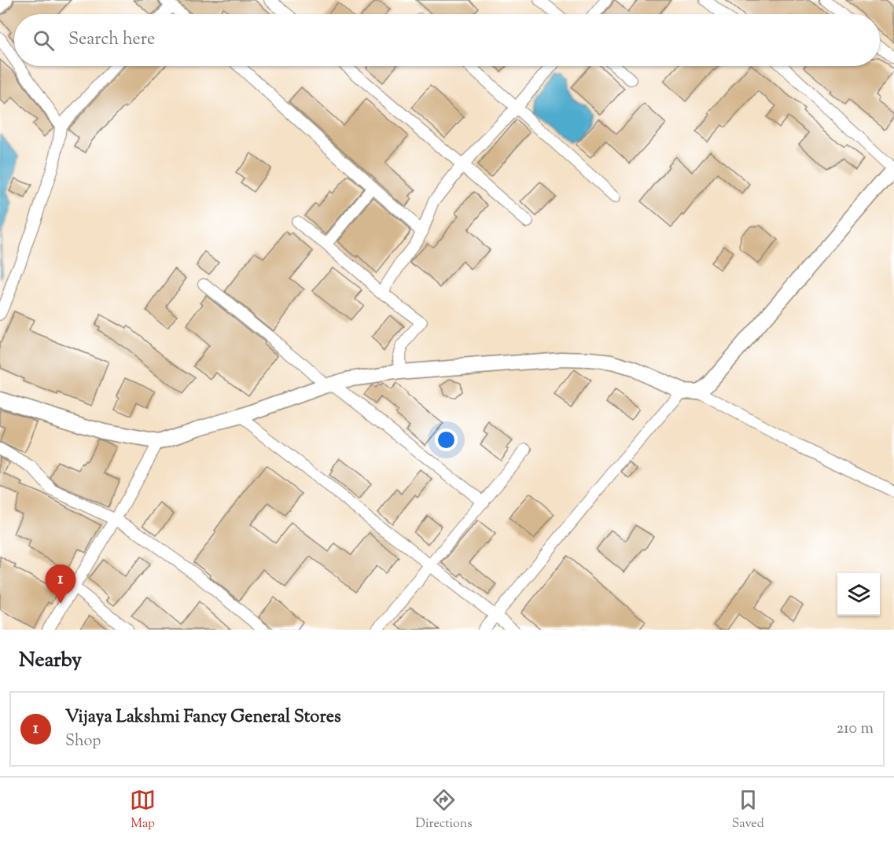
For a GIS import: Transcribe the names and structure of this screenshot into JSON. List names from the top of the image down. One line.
{"page":{"search":"Search here","pins":"1","heading":"Nearby","list":[{"mark":"1","name":"Vijaya Lakshmi Fancy General Stores","note":"Shop","value":"210 m"}],"nav":["Map","Directions","Saved"]}}
